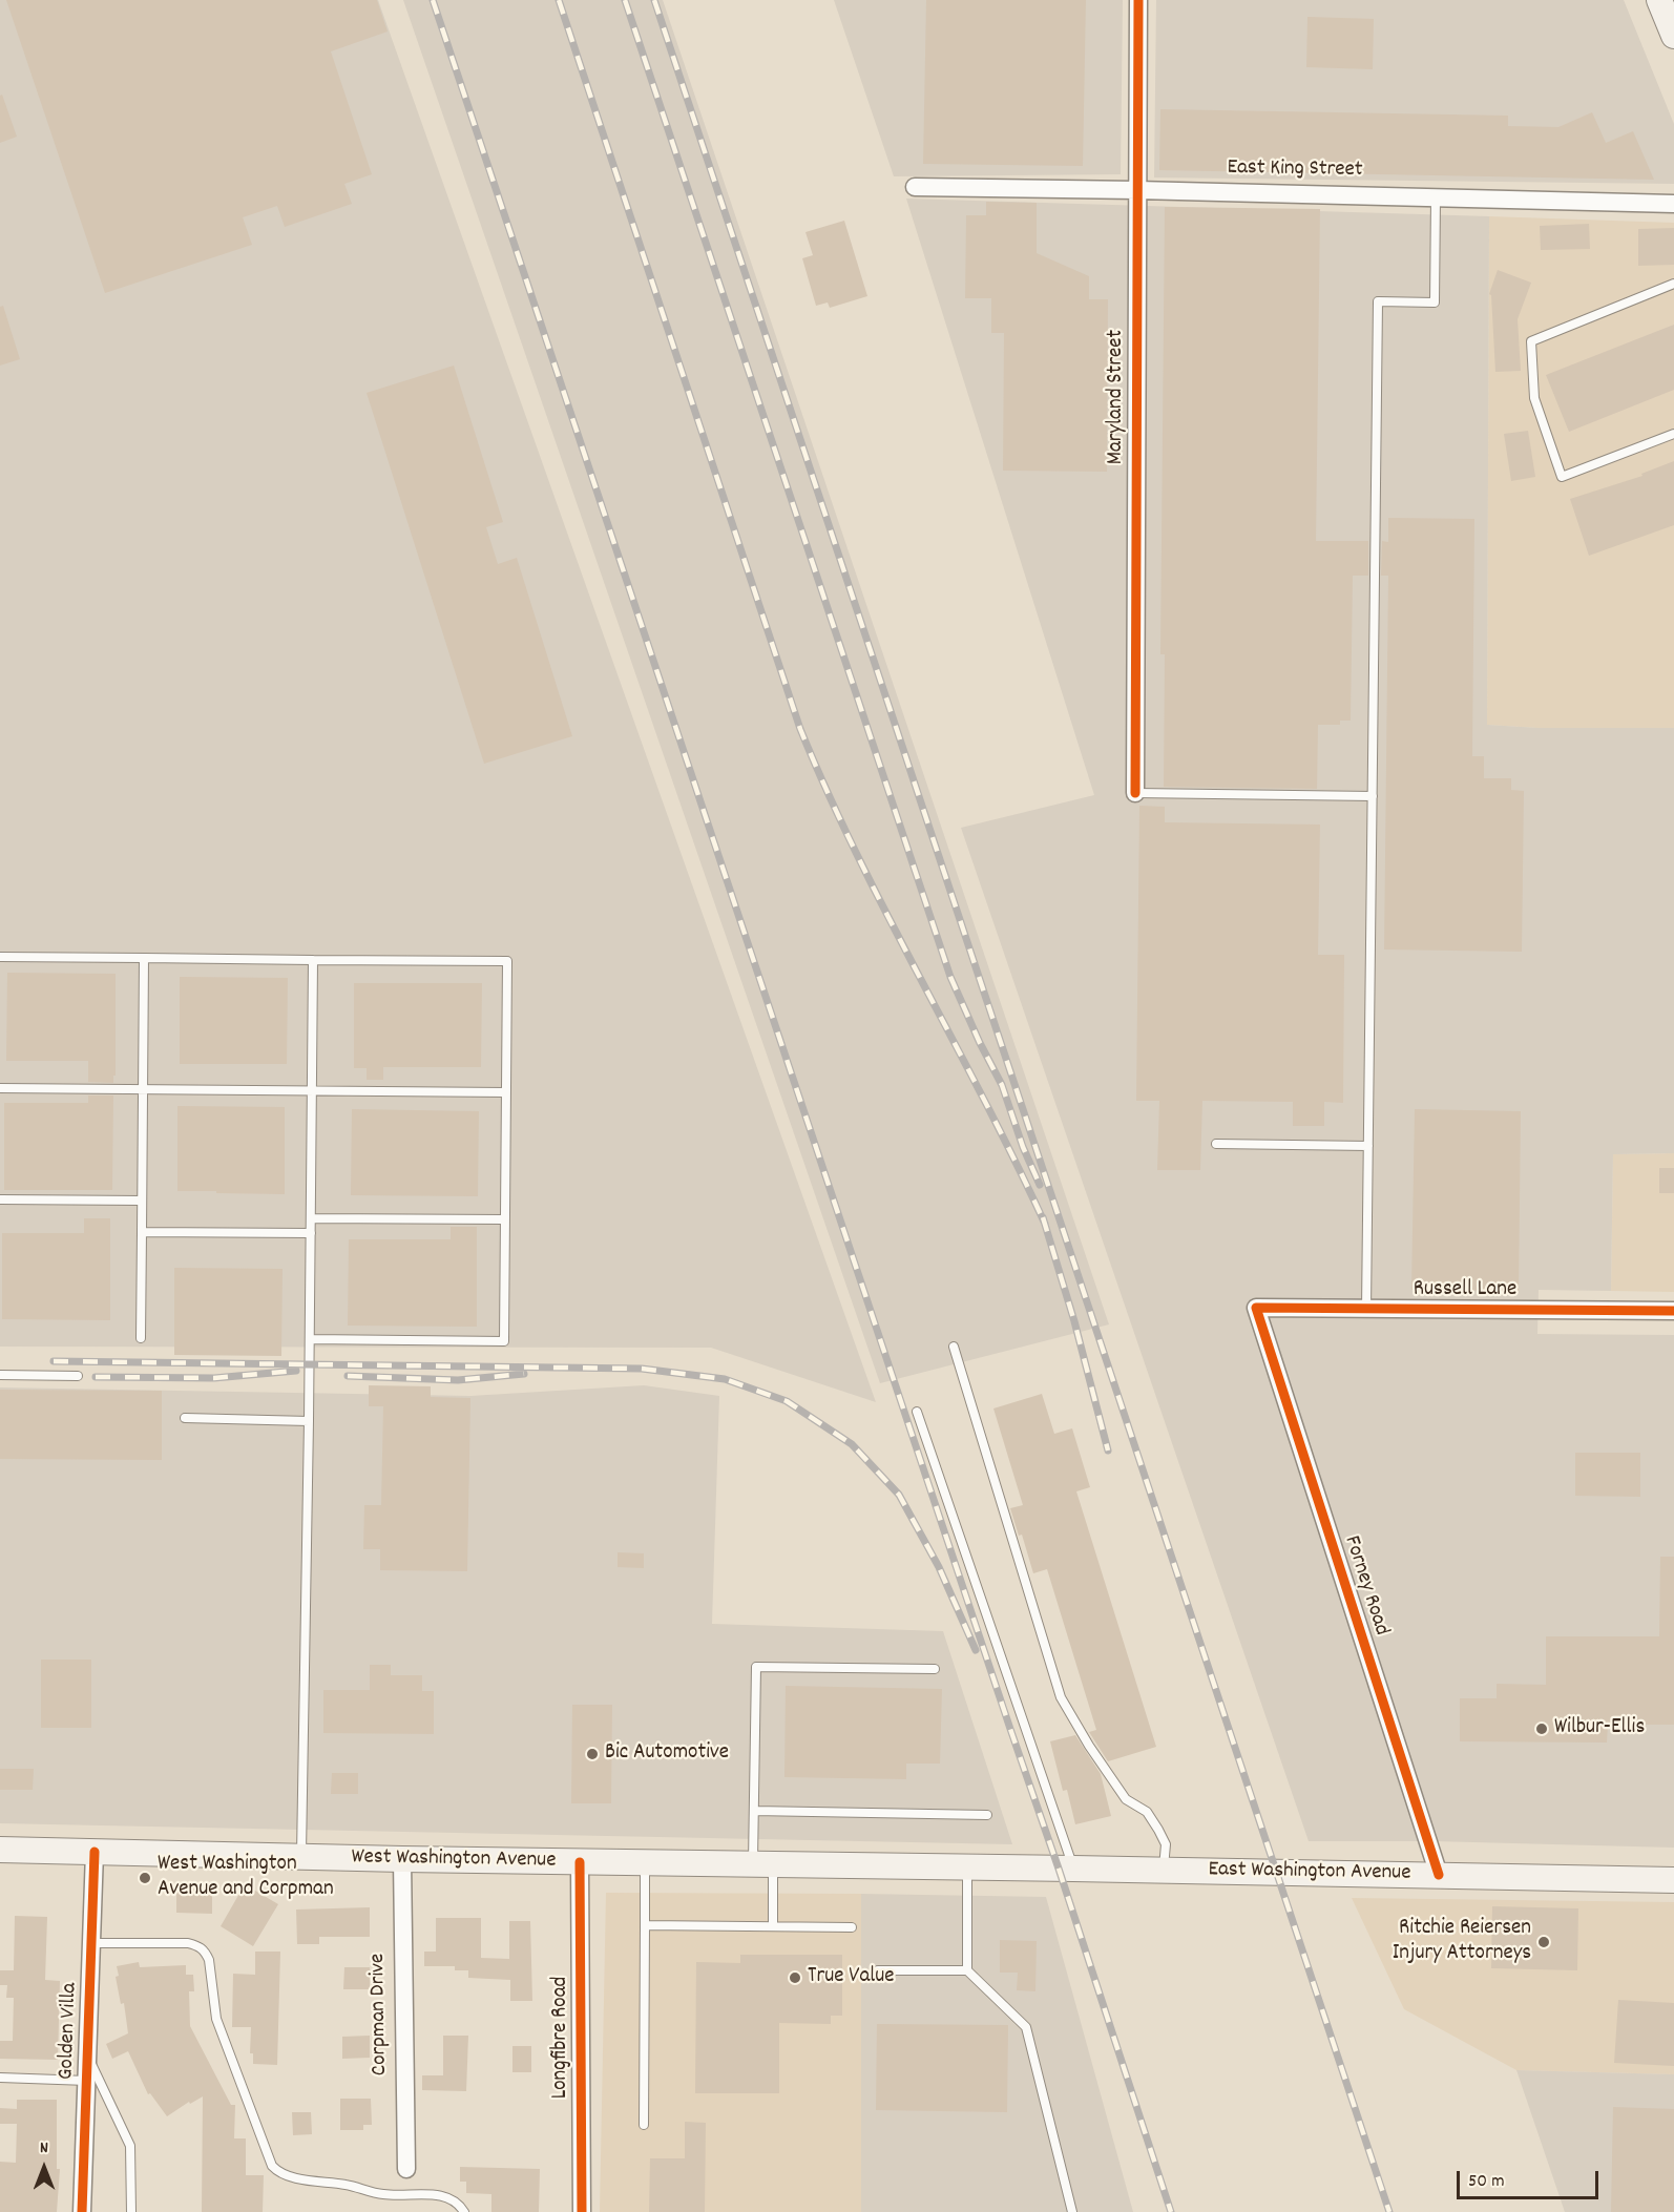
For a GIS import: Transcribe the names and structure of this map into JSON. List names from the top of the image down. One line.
{"streets":{"main road":["West Washington Avenue","East Washington Avenue"],"street":["East King Street","Maryland Street","Russell Lane","Forney Road","Corpman Drive","Golden Villa","Longfibre Road"]},"crossings":[["East King Street","Maryland Street"],["Russell Lane","Forney Road"],["Forney Road","East Washington Avenue"],["West Washington Avenue","East Washington Avenue"],["West Washington Avenue","Corpman Drive"],["West Washington Avenue","Golden Villa"],["West Washington Avenue","Longfibre Road"]],"places":["Wilbur-Ellis","Bic Automotive","West Washington Avenue and Corpman","Ritchie Reiersen Injury Attorneys","True Value"],"scale_bar":"50 m","north":"top"}
